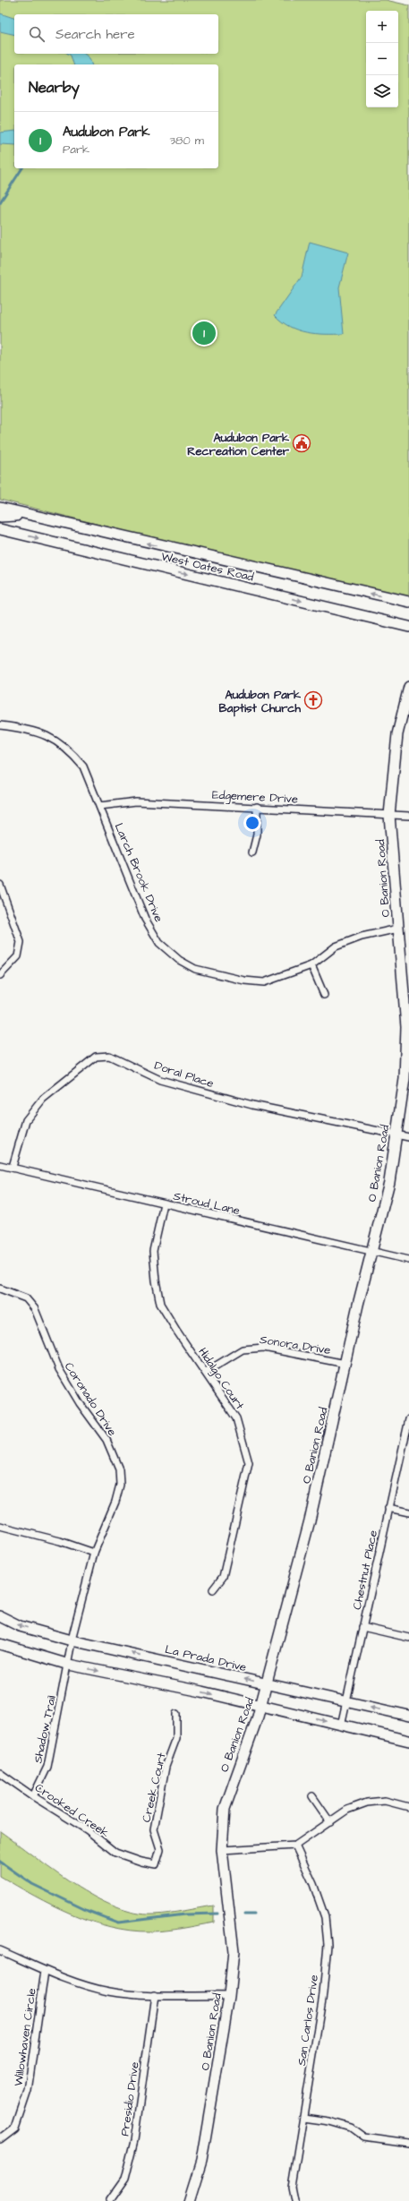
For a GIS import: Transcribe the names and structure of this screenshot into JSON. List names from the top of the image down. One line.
{"streets":{"main road":["West Oates Road","O Banion Road","La Prada Drive"],"street":["Edgemere Drive","Larch Brook Drive","Doral Place","Stroud Lane","Sonora Drive","Hidalgo Court","Coronado Drive","Chestnut Place","Shadow Trail","Creek Court","Crooked Creek","San Carlos Drive","Willowhaven Circle","Presidio Drive"]},"crossings":[["Edgemere Drive","Larch Brook Drive"],["Edgemere Drive","O Banion Road"],["Larch Brook Drive","O Banion Road"],["O Banion Road","Doral Place"],["O Banion Road","Stroud Lane"],["O Banion Road","Sonora Drive"],["O Banion Road","La Prada Drive"],["Doral Place","Stroud Lane"],["Stroud Lane","Hidalgo Court"],["Sonora Drive","Hidalgo Court"],["Coronado Drive","La Prada Drive"],["Coronado Drive","Shadow Trail"],["Chestnut Place","La Prada Drive"],["Shadow Trail","Crooked Creek"],["Creek Court","Crooked Creek"]],"places":{"public building":["Audubon Park Recreation Center"],"church":["Audubon Park Baptist Church"]},"page":{"map_buttons":["+","−"],"search":"Search here","heading":"Nearby","list":[{"mark":"1","name":"Audubon Park","note":"Park","value":"380 m"}],"pins":"1"}}
